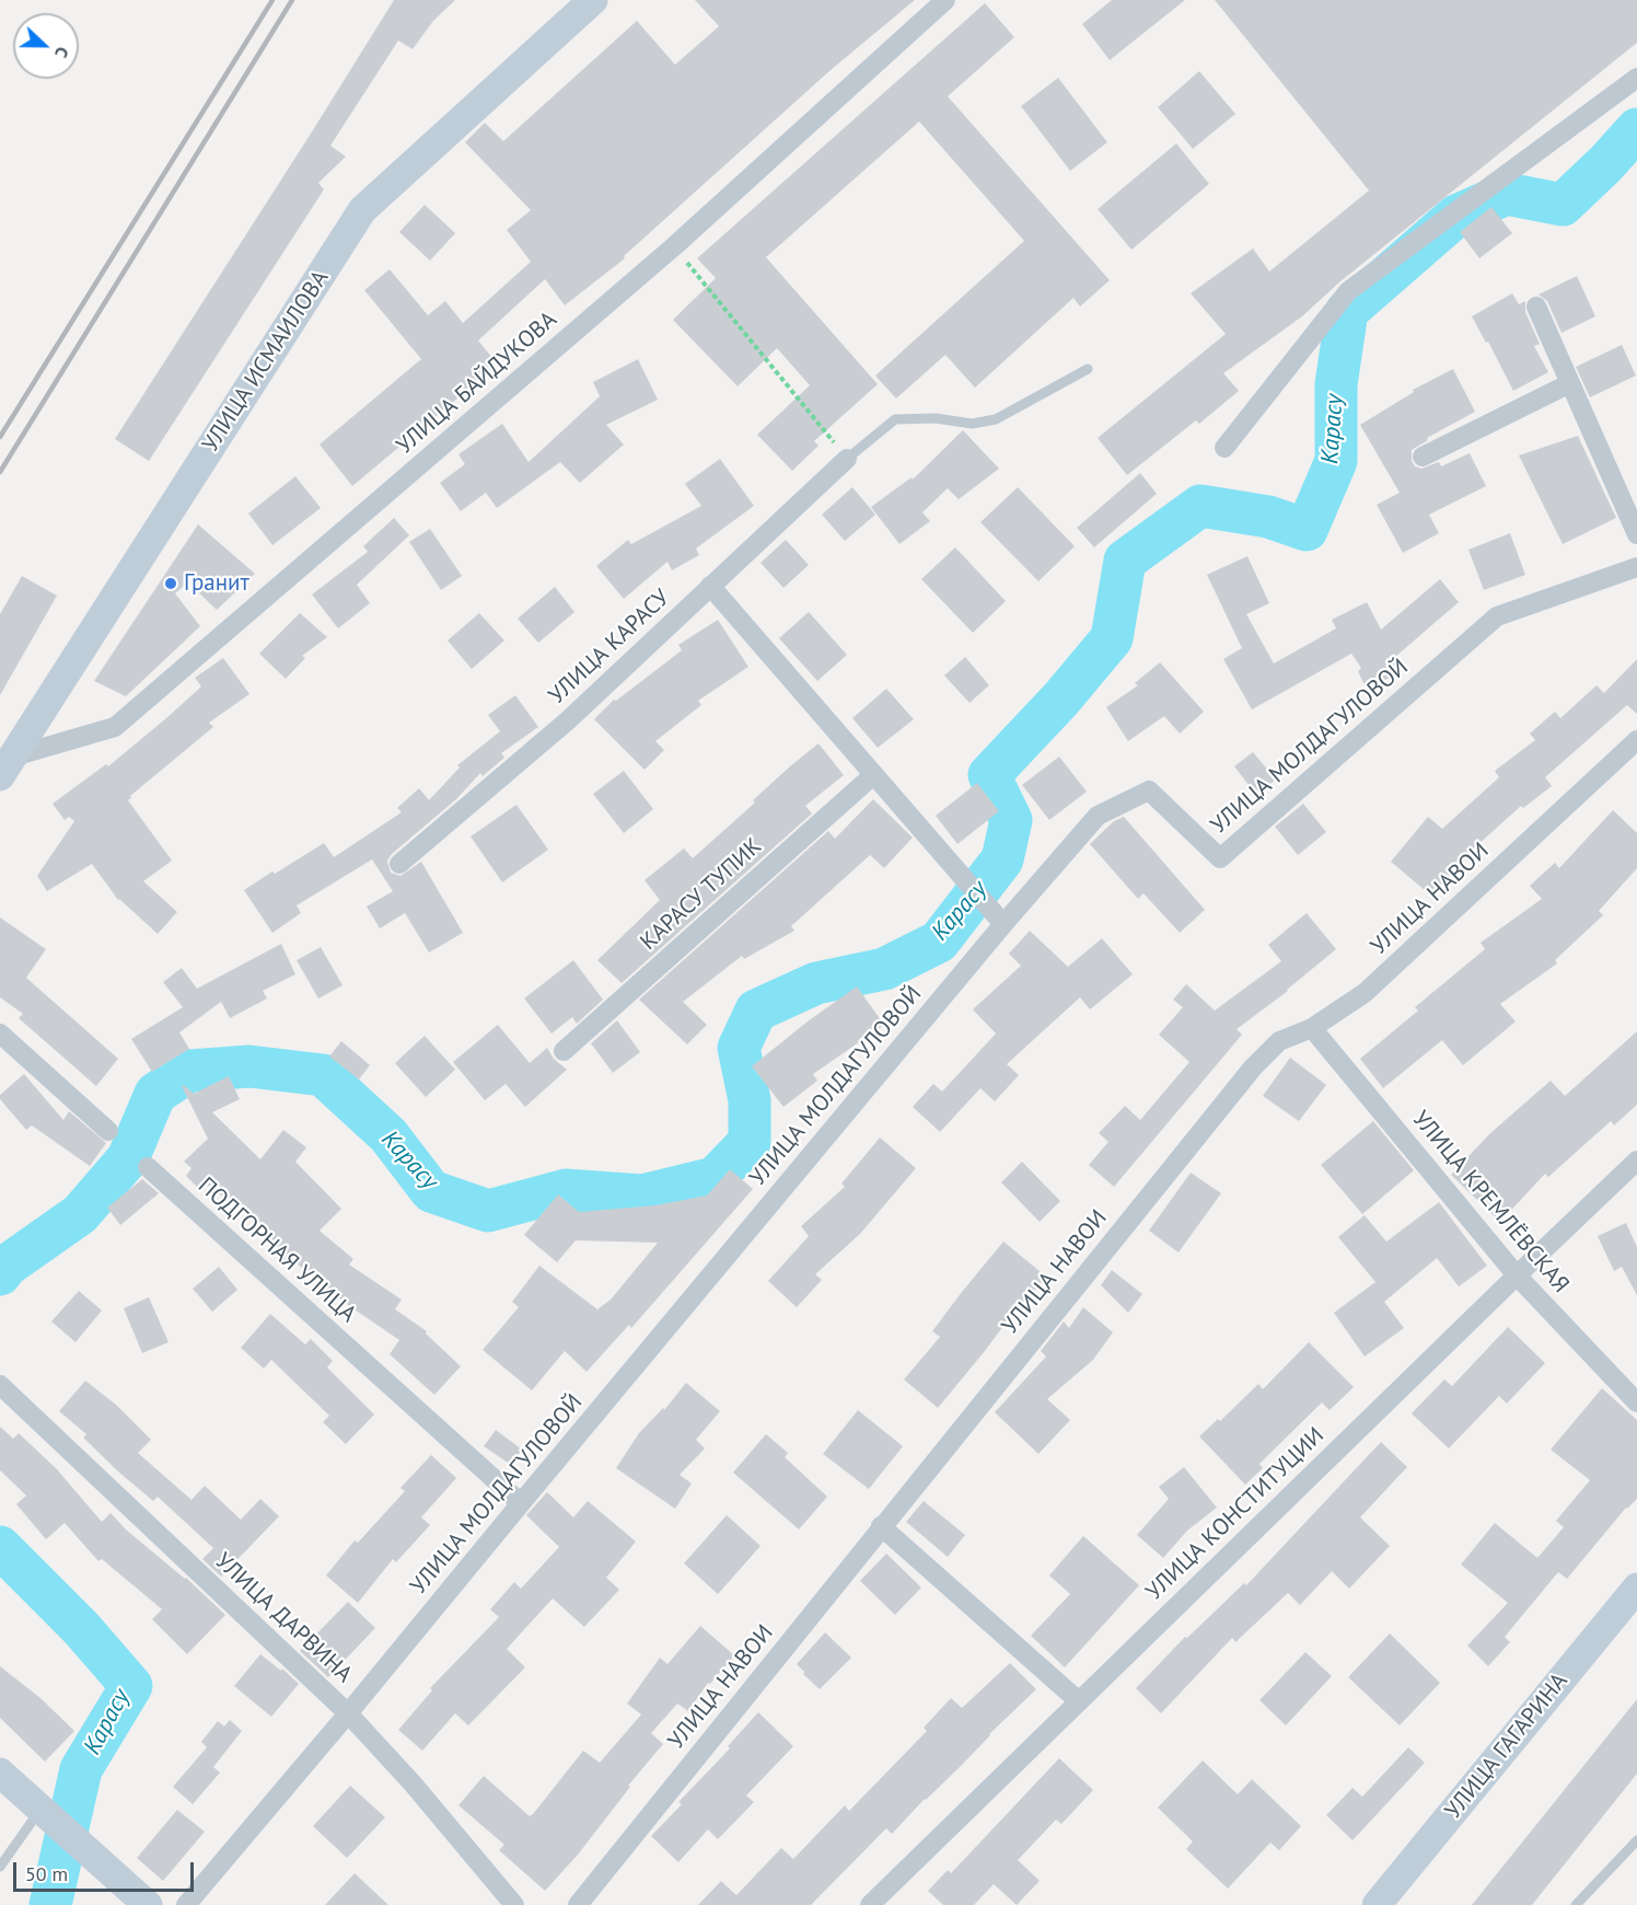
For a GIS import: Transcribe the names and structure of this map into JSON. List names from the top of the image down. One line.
{"streets":{"main road":["УЛИЦА ИСМАИЛОВА","УЛИЦА ГАГАРИНА"],"street":["УЛИЦА БАЙДУКОВА","УЛИЦА КАРАСУ","УЛИЦА МОЛДАГУЛОВОЙ","КАРАСУ ТУПИК","УЛИЦА НАВОИ","УЛИЦА КРЕМЛЁВСКАЯ","ПОДГОРНАЯ УЛИЦА","УЛИЦА КОНСТИТУЦИИ","УЛИЦА ДАРВИНА"]},"crossings":[["УЛИЦА ИСМАИЛОВА","УЛИЦА БАЙДУКОВА"],["УЛИЦА МОЛДАГУЛОВОЙ","ПОДГОРНАЯ УЛИЦА"],["УЛИЦА МОЛДАГУЛОВОЙ","УЛИЦА ДАРВИНА"],["УЛИЦА НАВОИ","УЛИЦА КРЕМЛЁВСКАЯ"],["УЛИЦА КРЕМЛЁВСКАЯ","УЛИЦА КОНСТИТУЦИИ"]],"water":["Карасу"],"places":["Гранит"],"scale_bar":"50 m","north":"right"}
